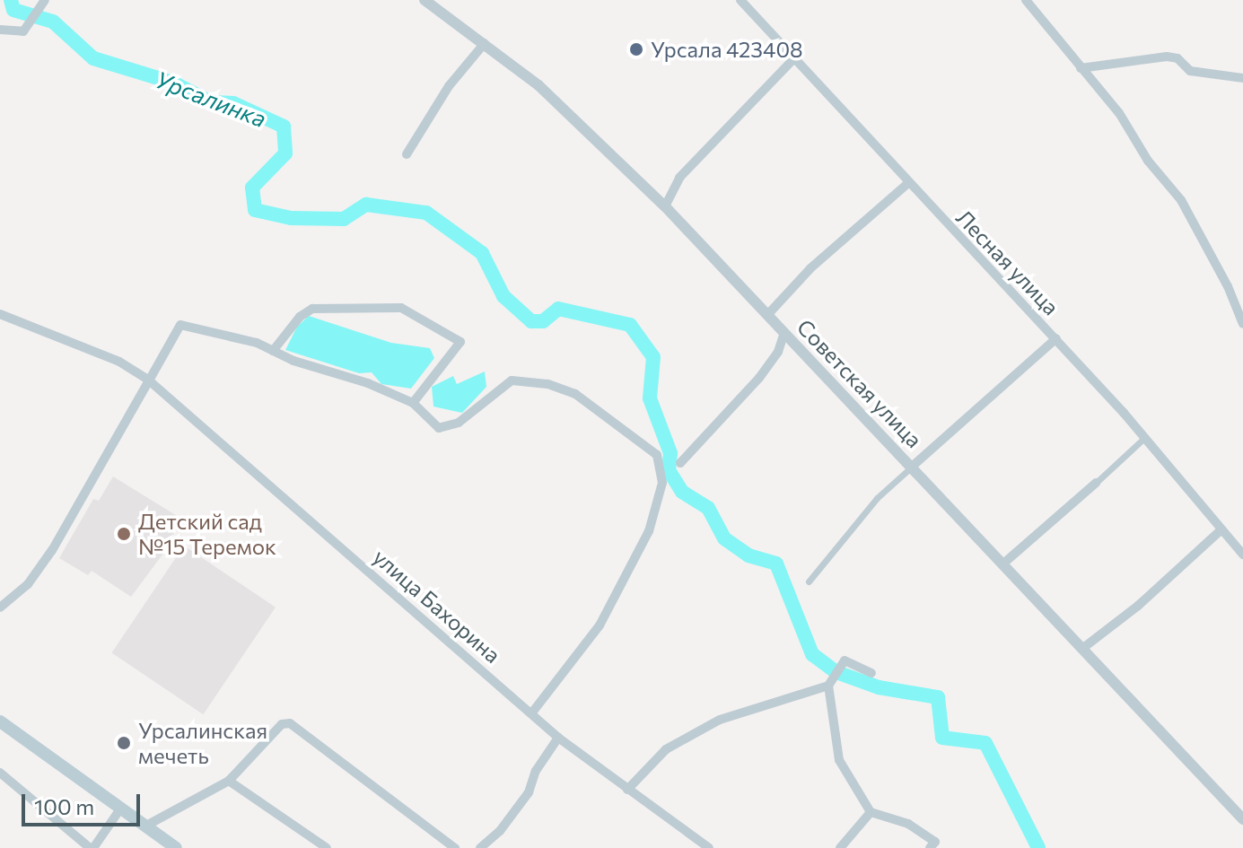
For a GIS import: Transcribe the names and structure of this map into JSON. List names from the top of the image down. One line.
{"streets":{"street":["Лесная улица","Советская улица","улица Бахорина"]},"water":["Урсалинка"],"places":["Урсала 423408","Детский сад №15 Теремок","Урсалинская мечеть"],"scale_bar":"100 m"}
